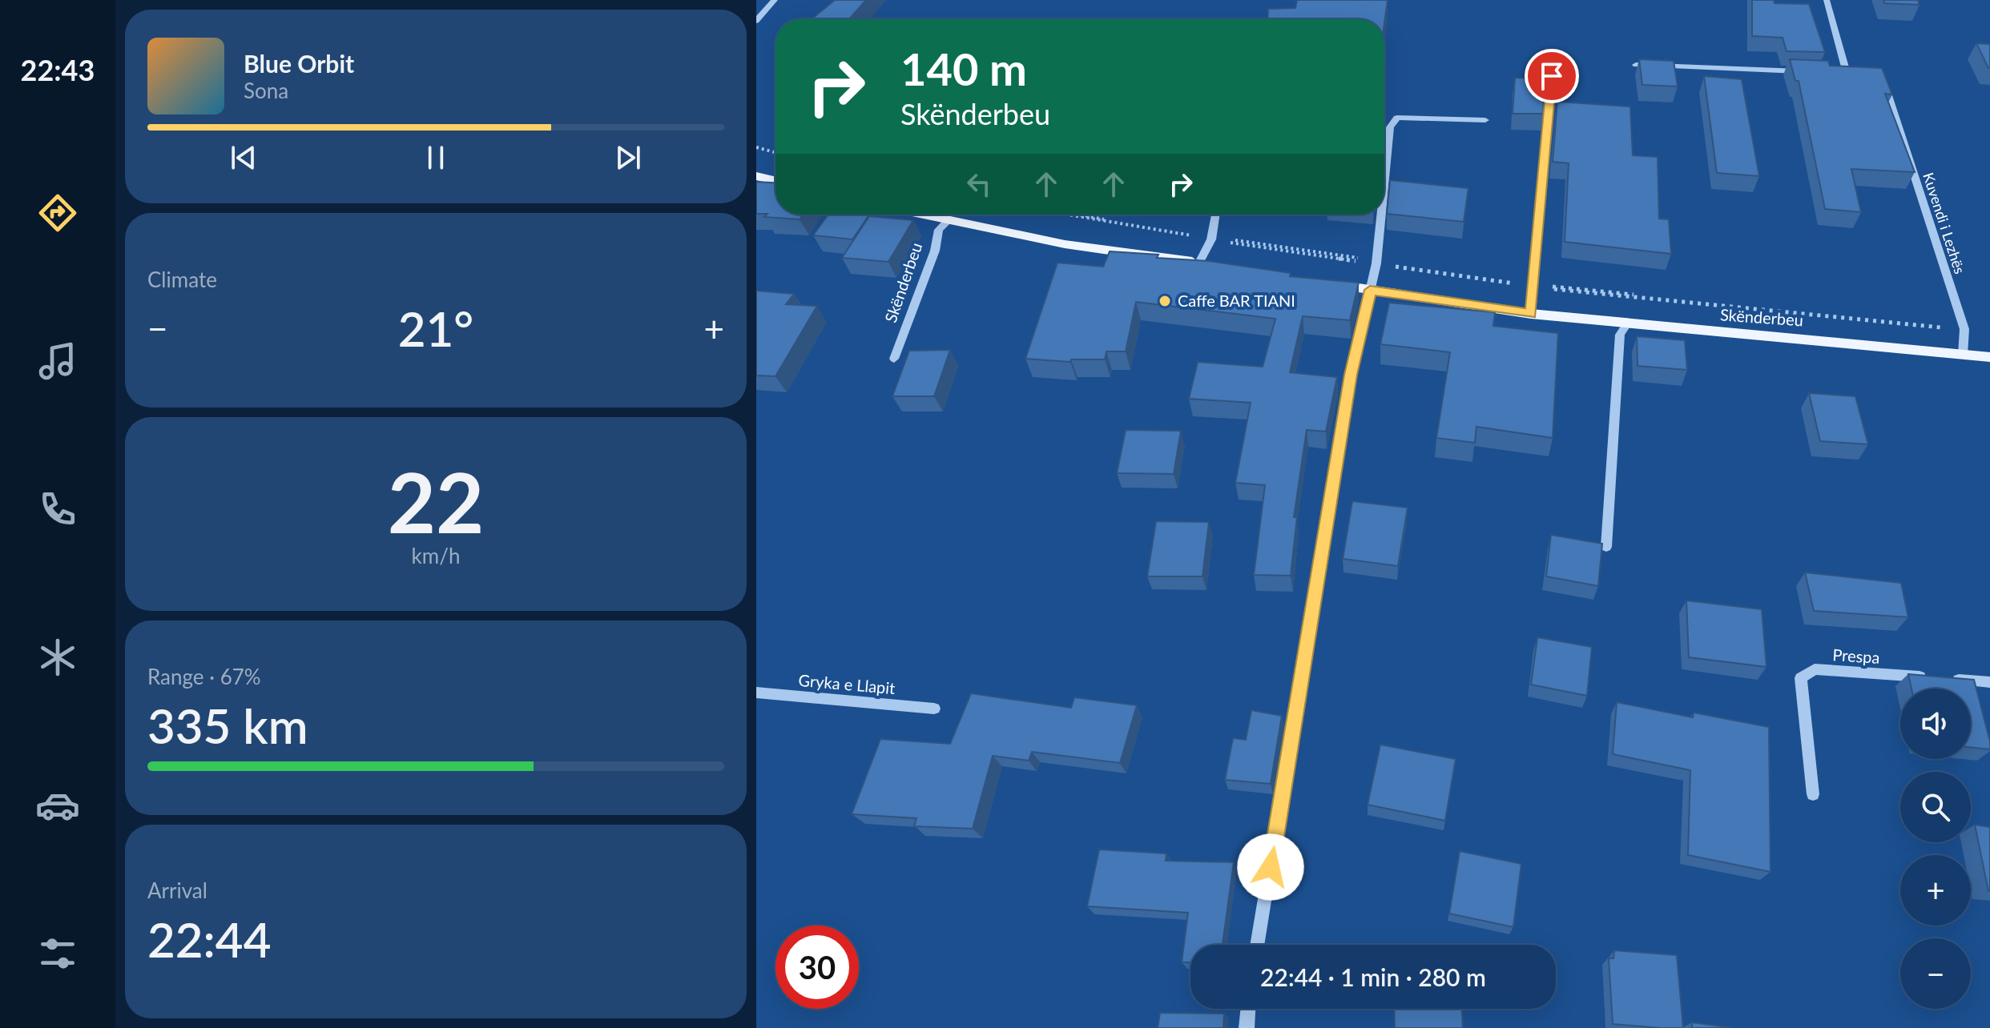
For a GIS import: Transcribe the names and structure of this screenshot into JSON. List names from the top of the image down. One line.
{"streets":{"main road":["Skënderbeu"],"street":["Kuvendi i Lezhës","Prespa","Gryka e Llapit"]},"crossings":[["Kuvendi i Lezhës","Skënderbeu"]],"places":["Caffe BAR TIANI"],"page":{"tabs":"22:43","turn":["140 m","Skënderbeu"],"song":["Blue Orbit","Sona"],"tile":["Climate",["22","km/h"],["Range · 67%","335 km"],["Arrival","22:44"]],"heat":["−","21°","+"],"map_buttons":["+","−"],"limit":"30","trip":"22:44 · 1 min · 280 m"}}
